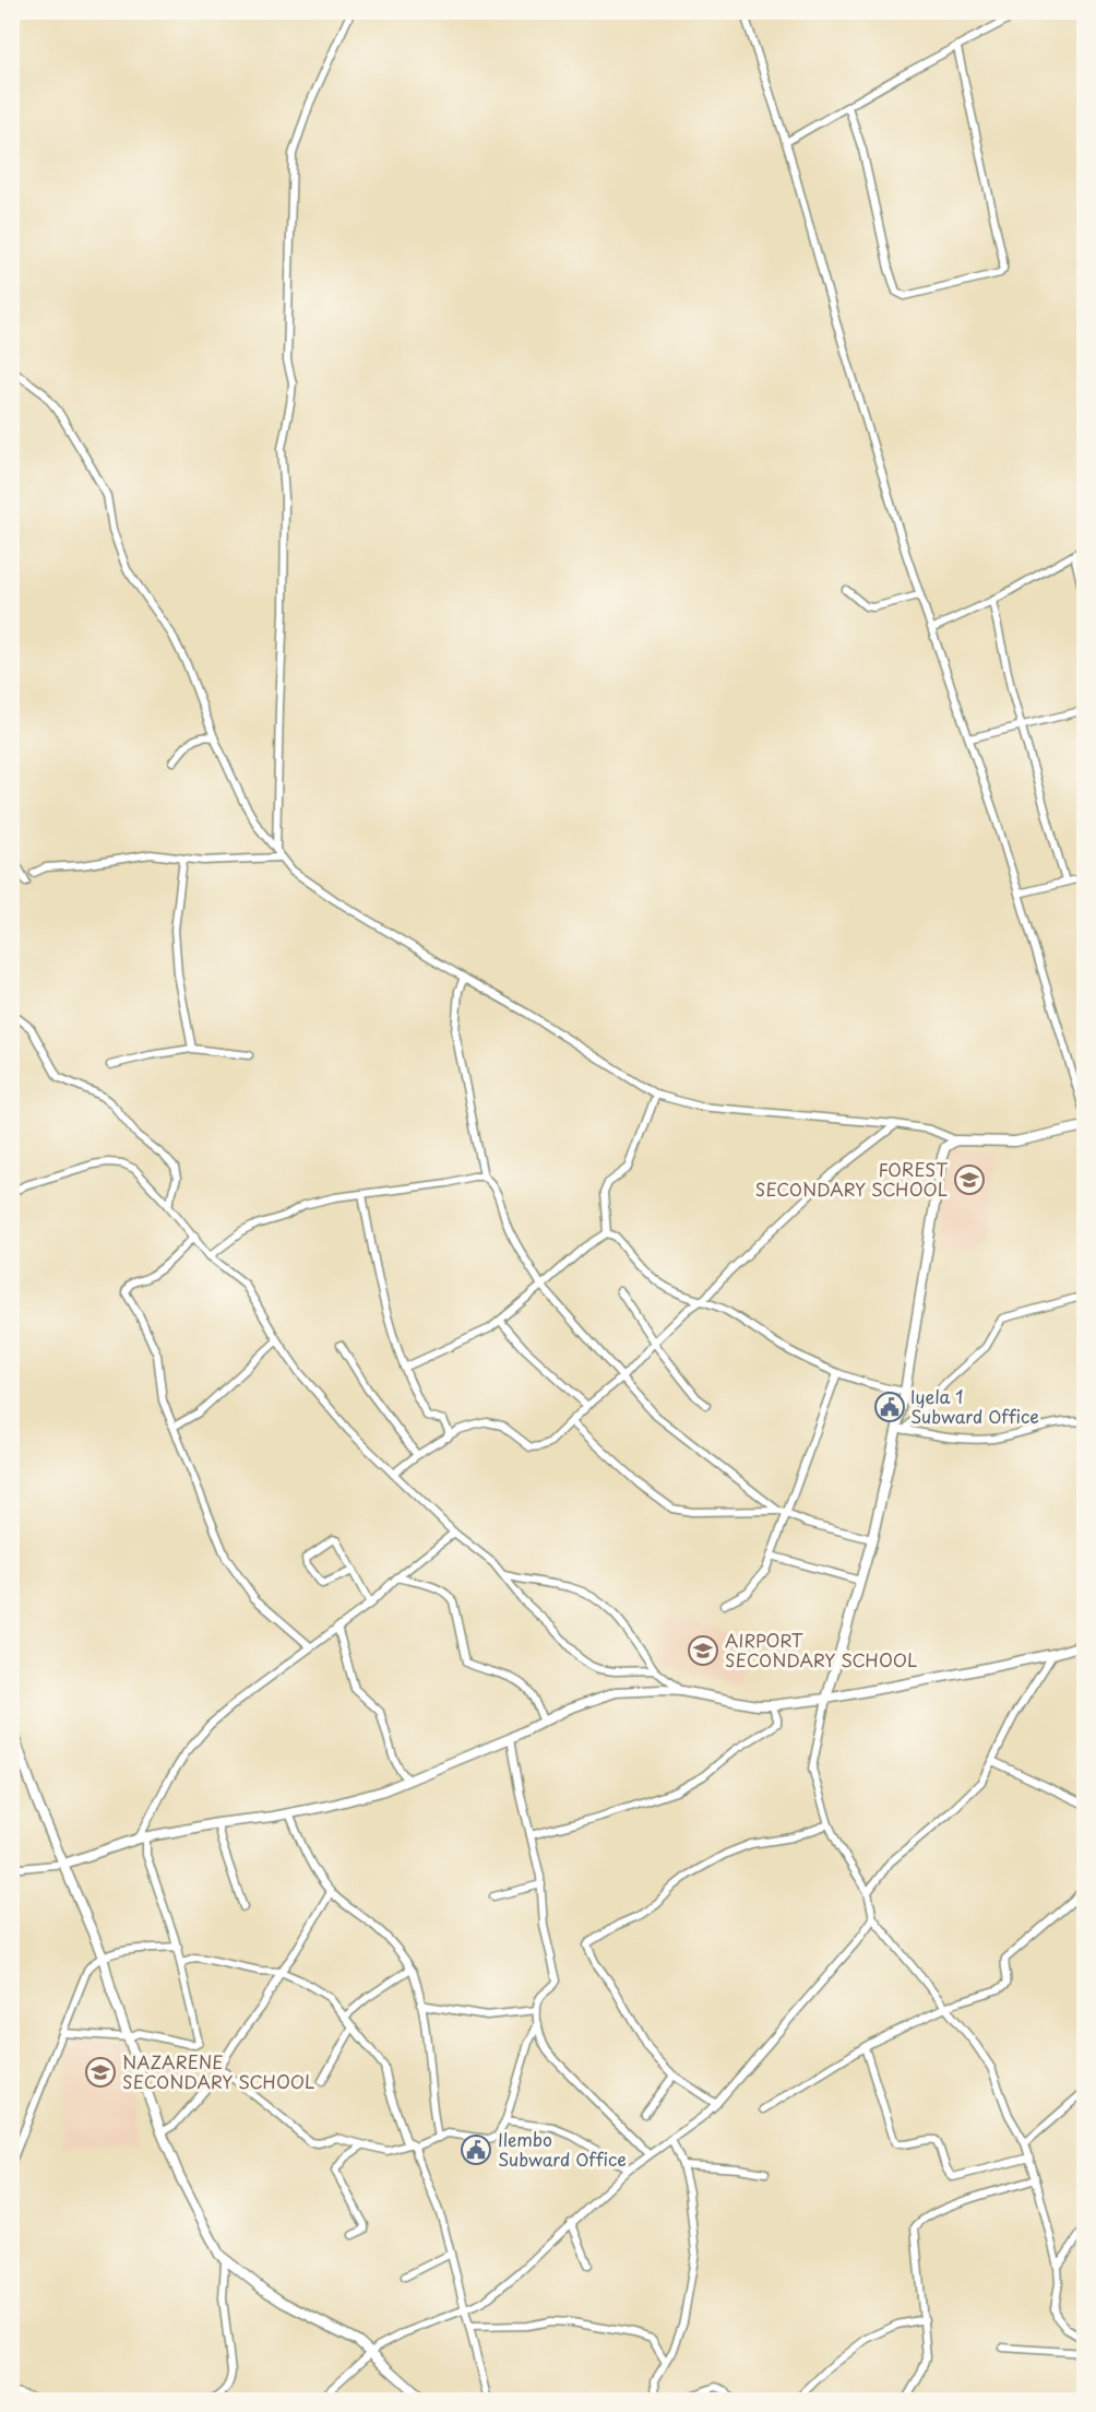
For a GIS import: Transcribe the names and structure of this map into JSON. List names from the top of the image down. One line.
{"places":{"school or university":["FOREST SECONDARY SCHOOL","AIRPORT SECONDARY SCHOOL","NAZARENE SECONDARY SCHOOL"],"public building":["Iyela 1 Subward Office","Ilembo Subward Office"]}}
